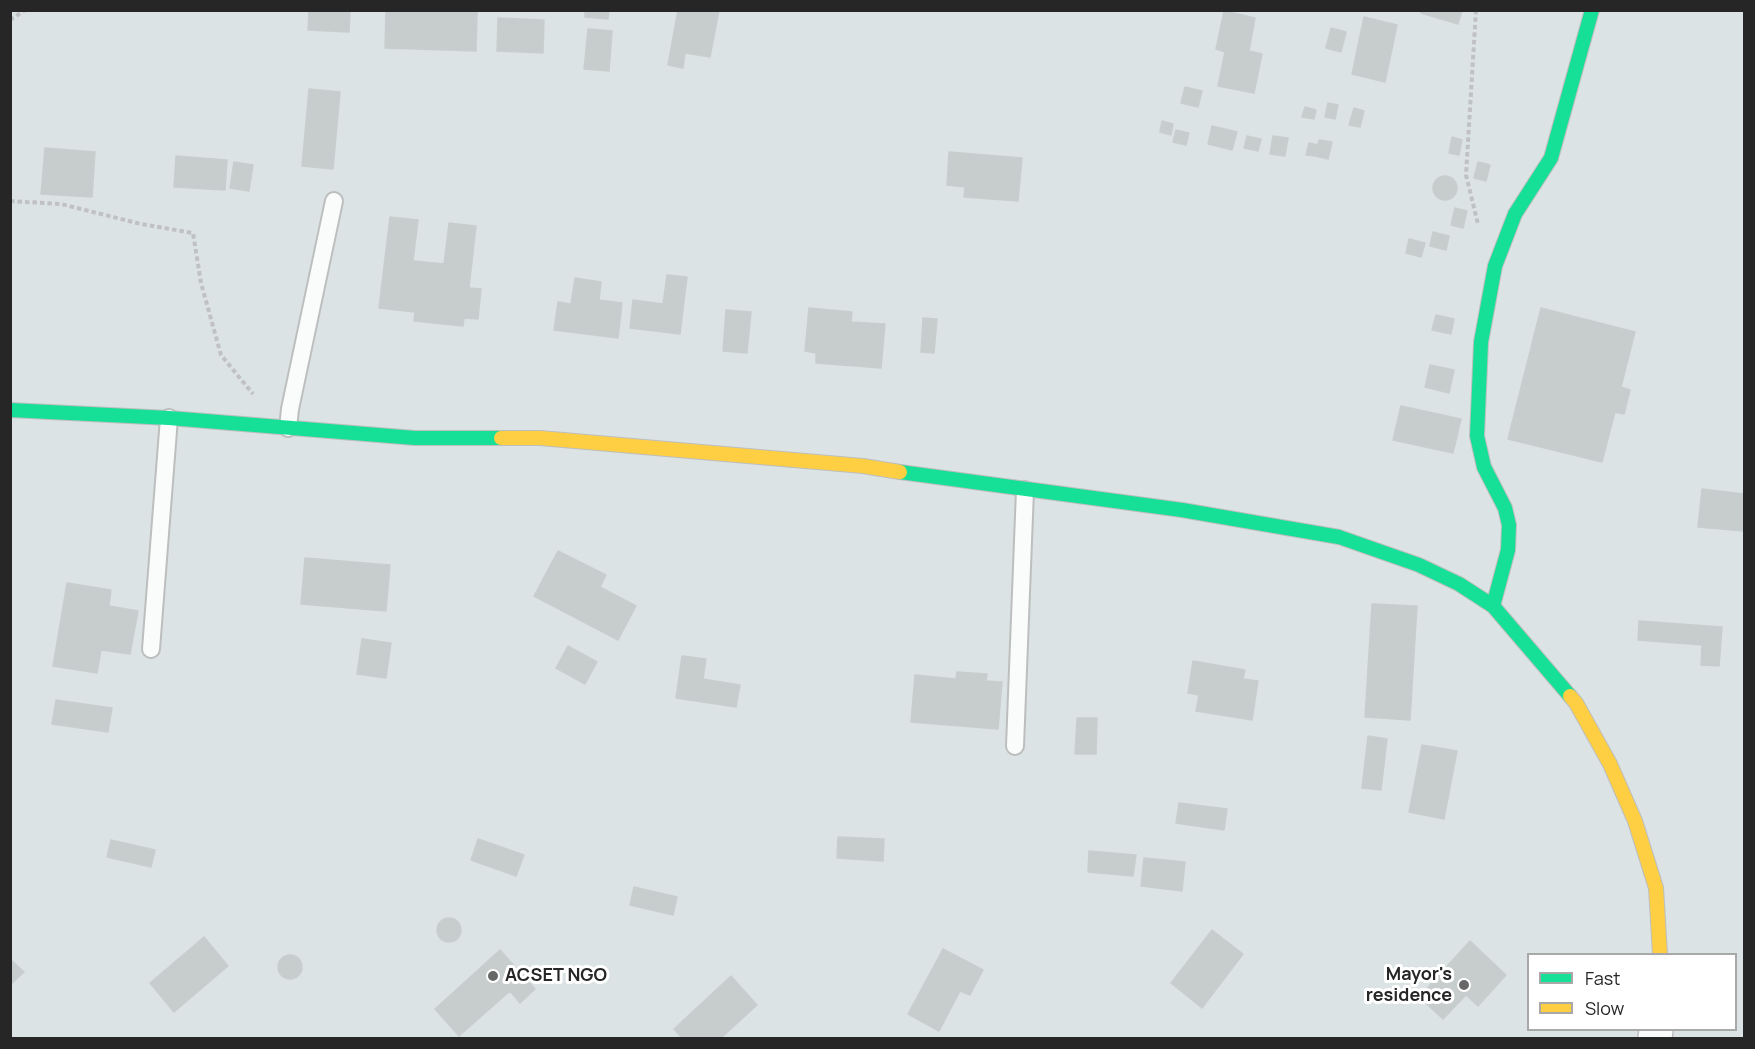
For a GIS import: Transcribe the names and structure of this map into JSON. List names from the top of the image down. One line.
{"places":["ACSET NGO","Mayor's residence"],"legend":["Fast","Slow"]}
